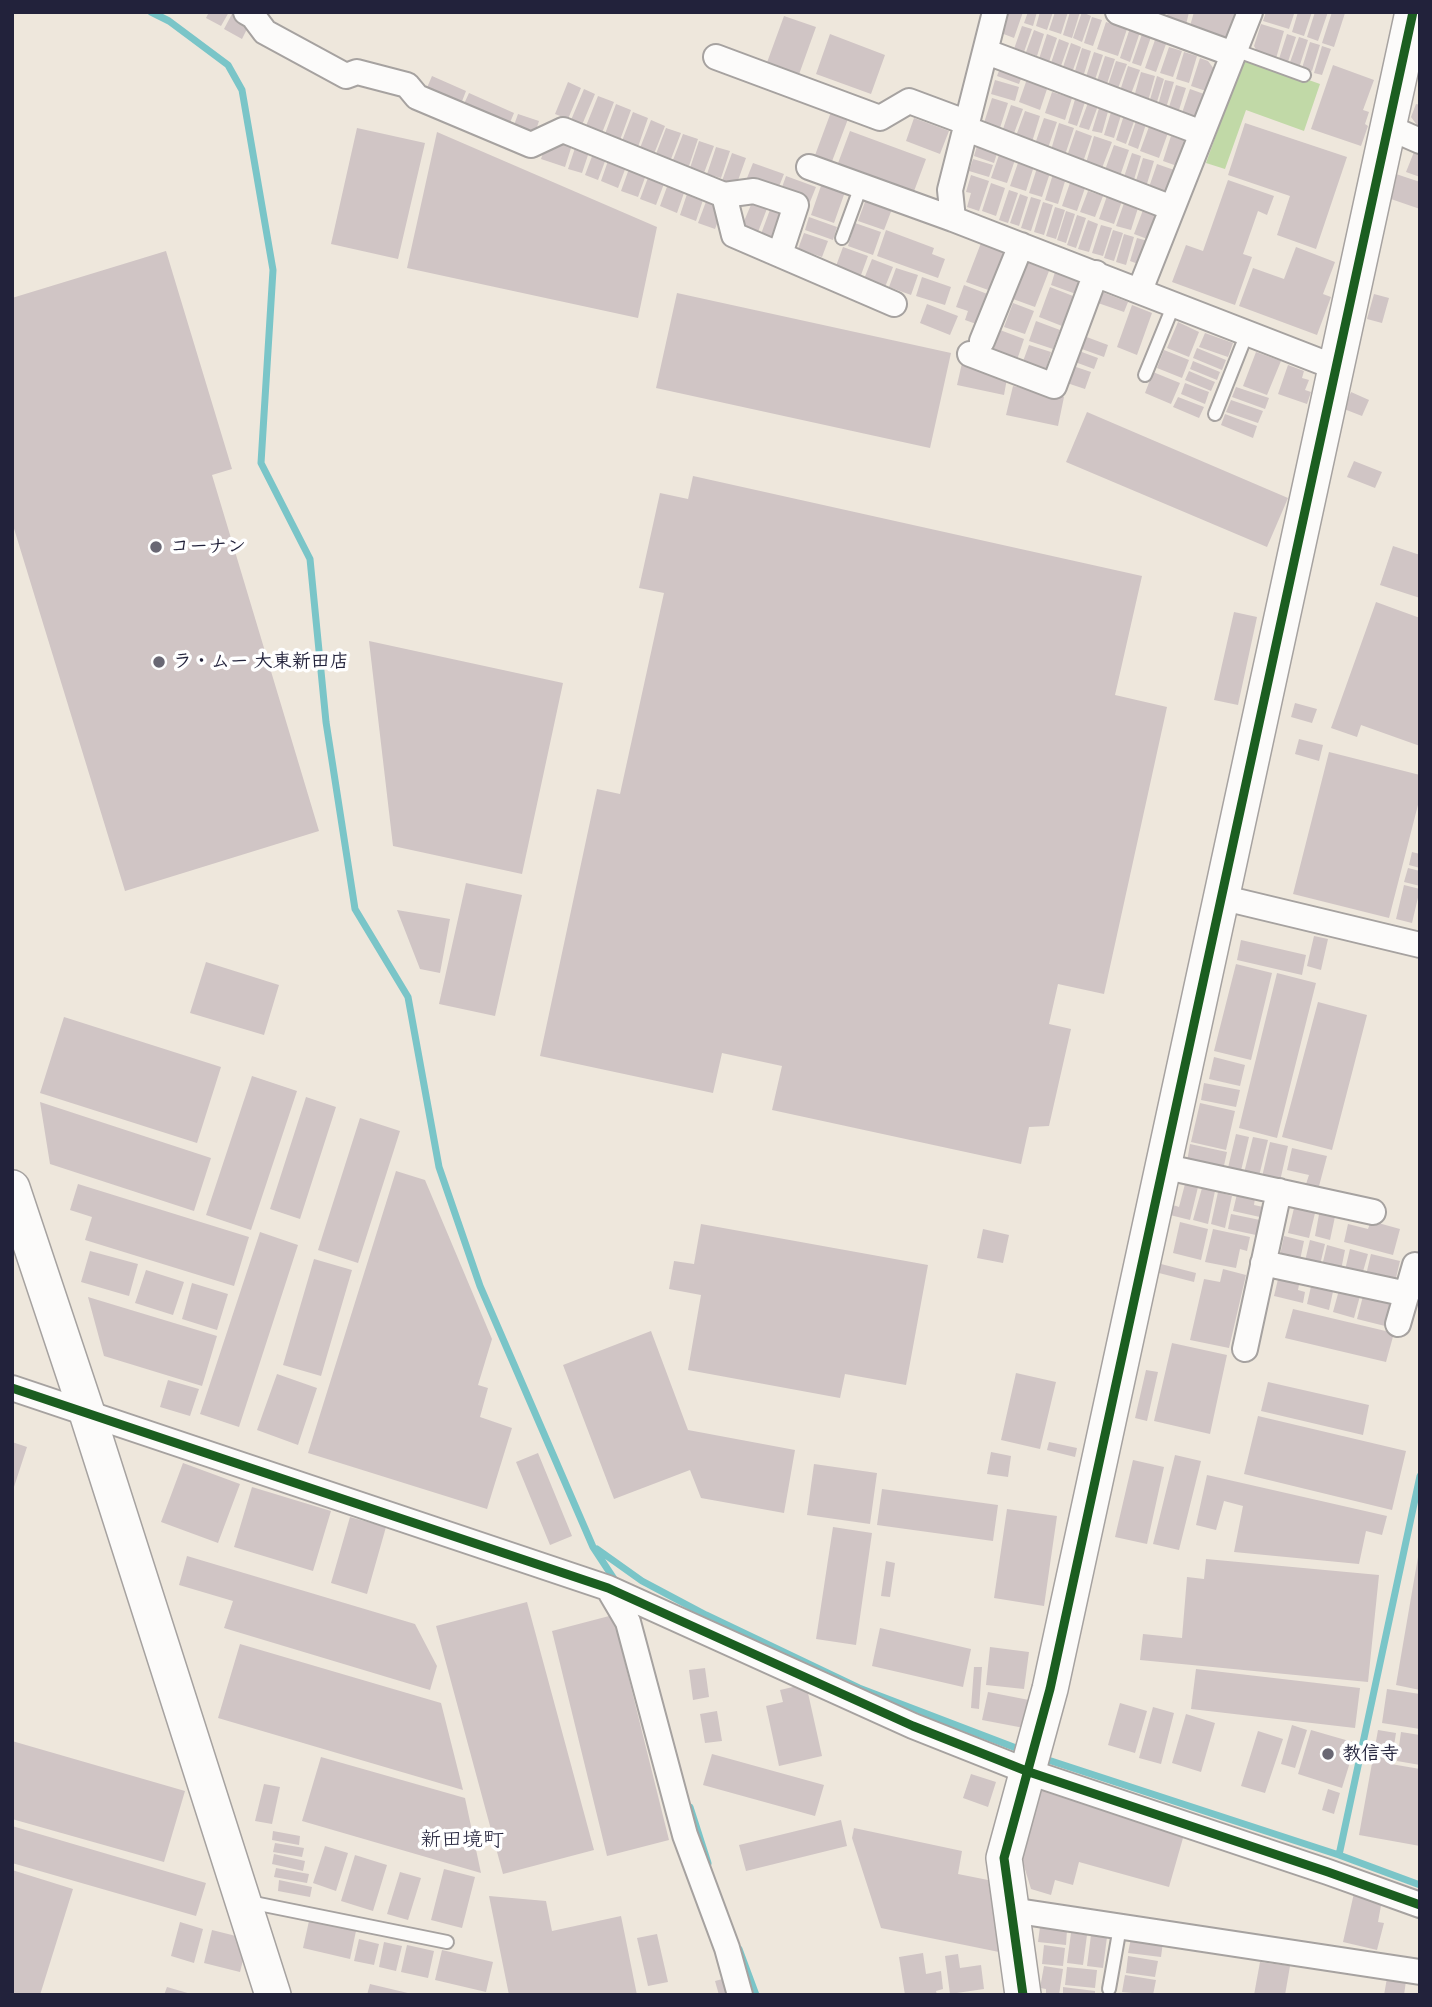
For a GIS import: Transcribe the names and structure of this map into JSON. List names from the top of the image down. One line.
{"districts":["新田境町"],"places":["コーナン","ラ・ムー 大東新田店","教信寺"]}
